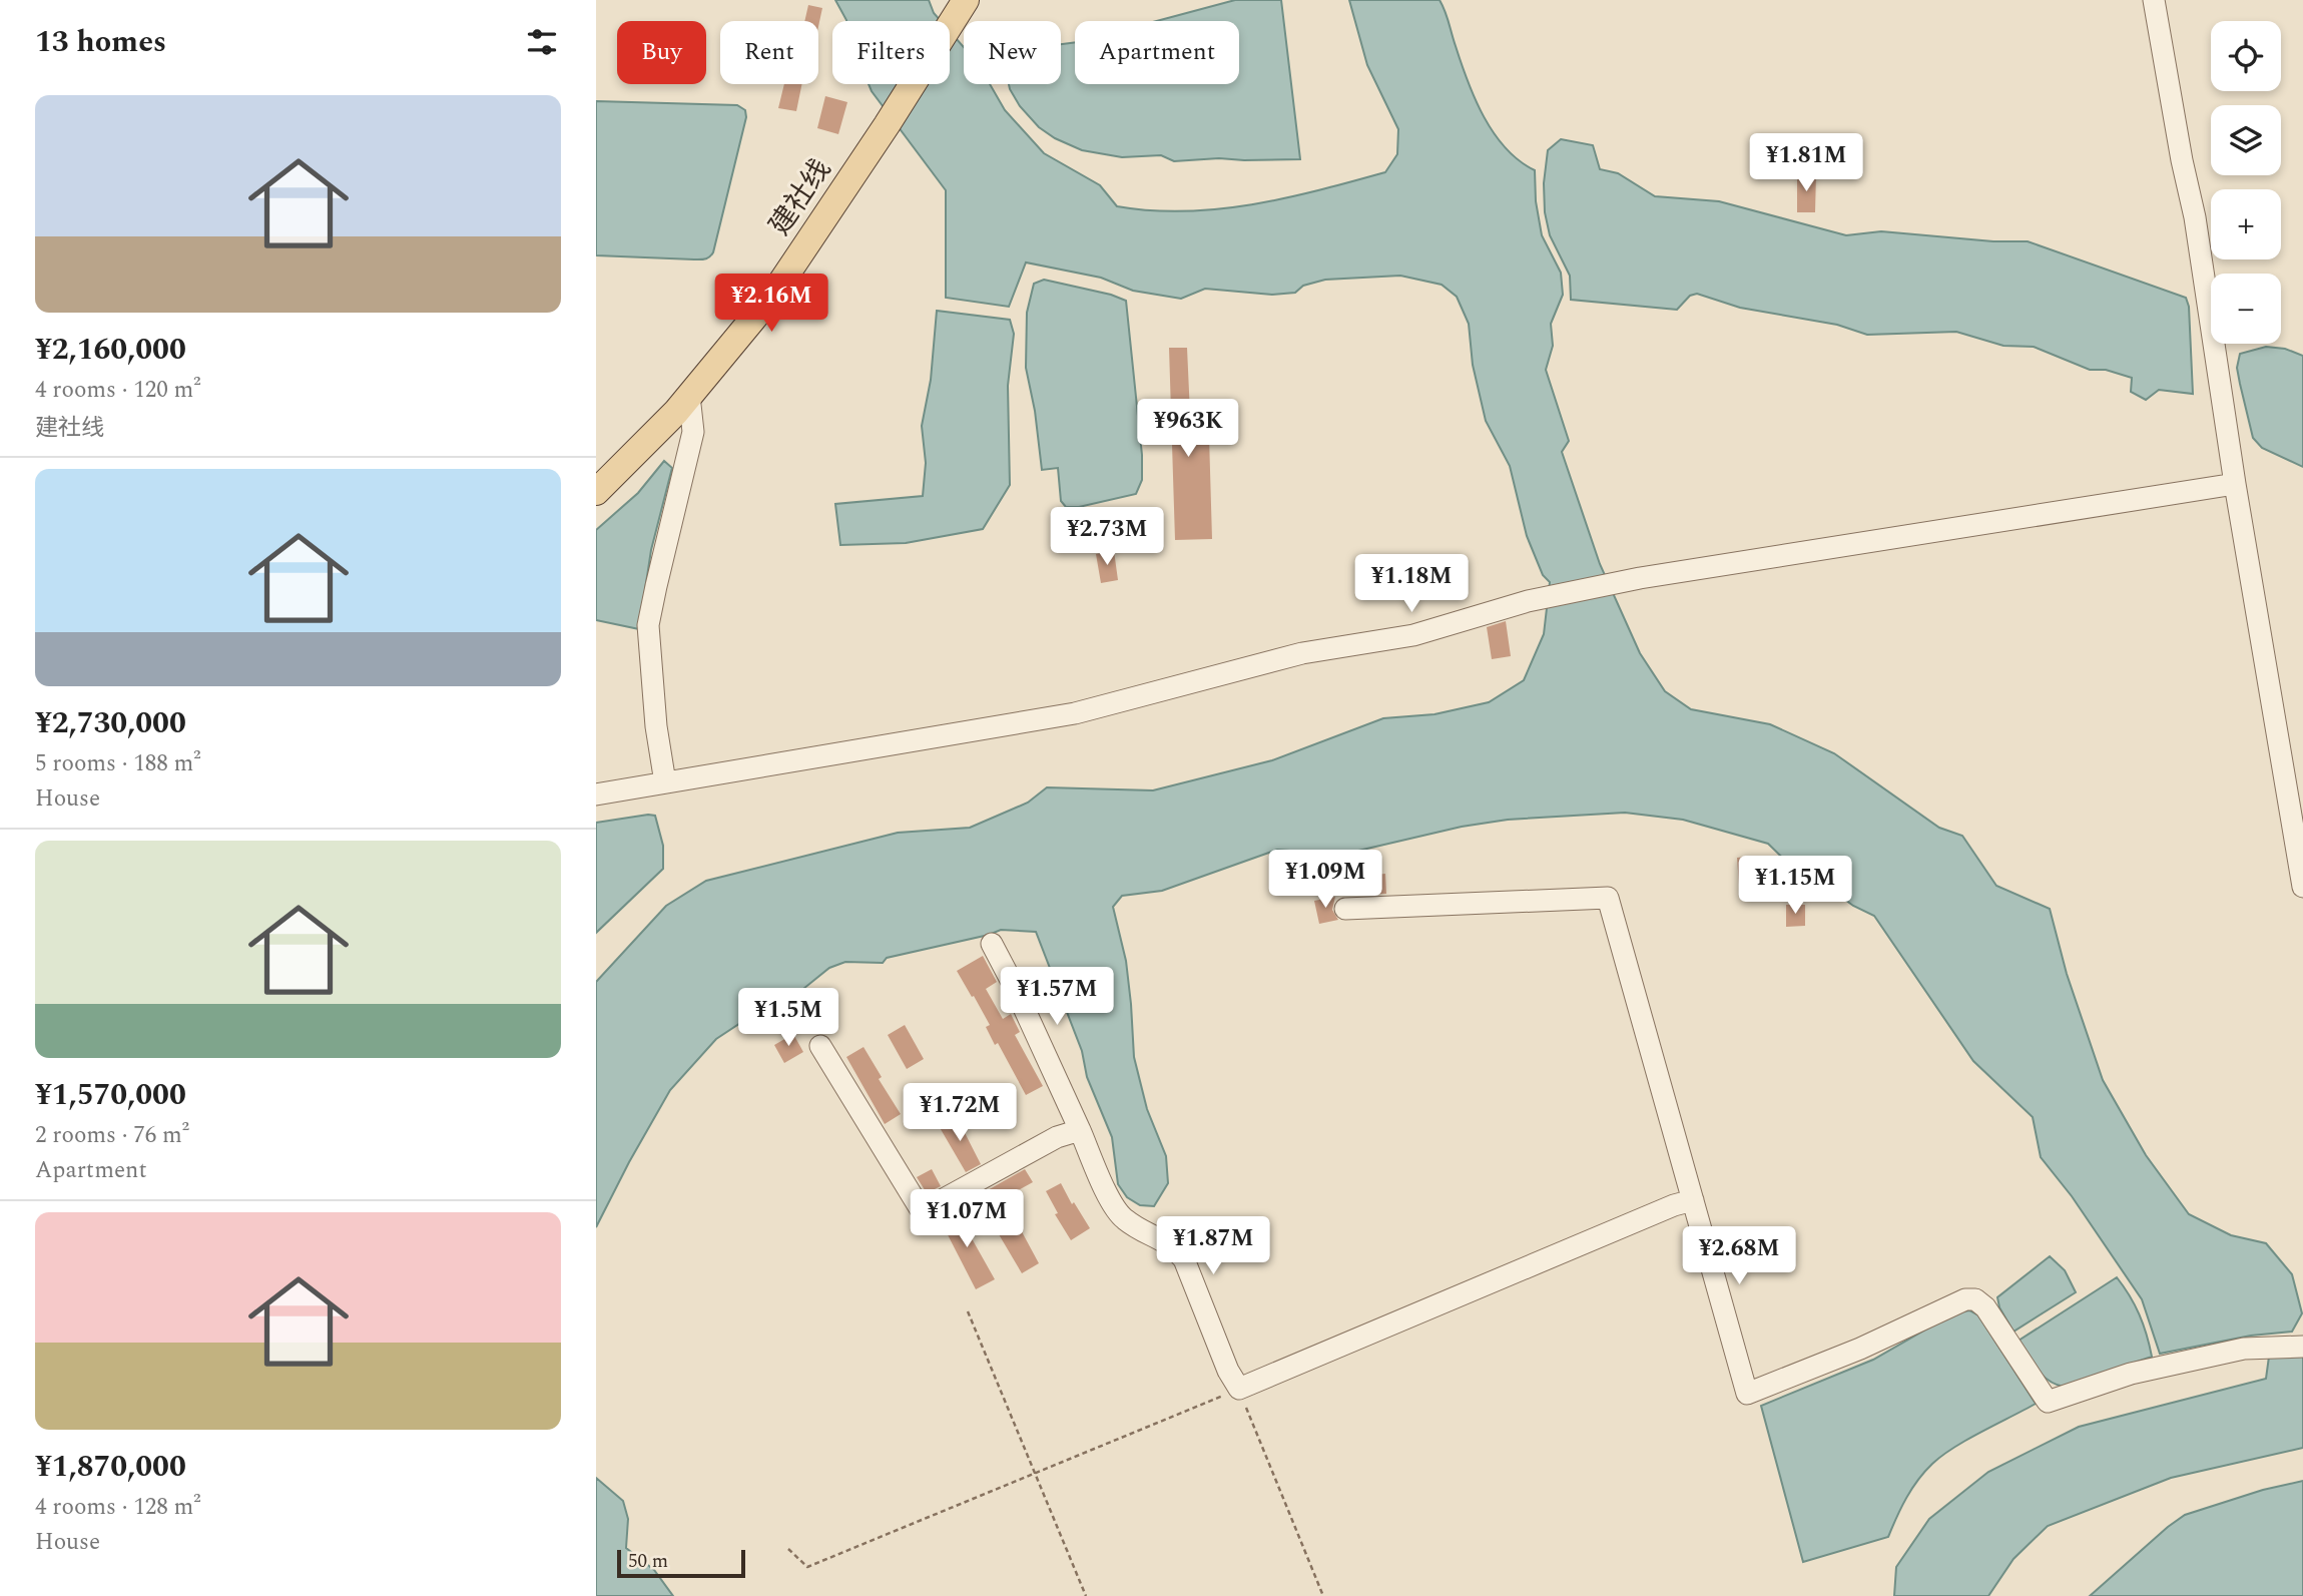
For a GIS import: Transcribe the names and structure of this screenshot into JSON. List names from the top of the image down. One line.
{"streets":{"main road":["建社线"]},"scale_bar":"50 m","page":{"heading":"13 homes","map_buttons":["+","−"],"chip":["Buy","Rent","Filters","New","Apartment"],"list":[{"name":"¥2,160,000","note":"4 rooms · 120 m² · 建社线"},{"name":"¥2,730,000","note":"5 rooms · 188 m² · House"},{"name":"¥1,570,000","note":"2 rooms · 76 m² · Apartment"},{"name":"¥1,870,000","note":"4 rooms · 128 m² · House"}],"price":["¥1.81M","¥2.16M","¥963K","¥2.73M","¥1.18M","¥1.09M","¥1.15M","¥1.57M","¥1.5M","¥1.72M","¥1.07M","¥1.87M","¥2.68M"],"scale":"50 m"}}
